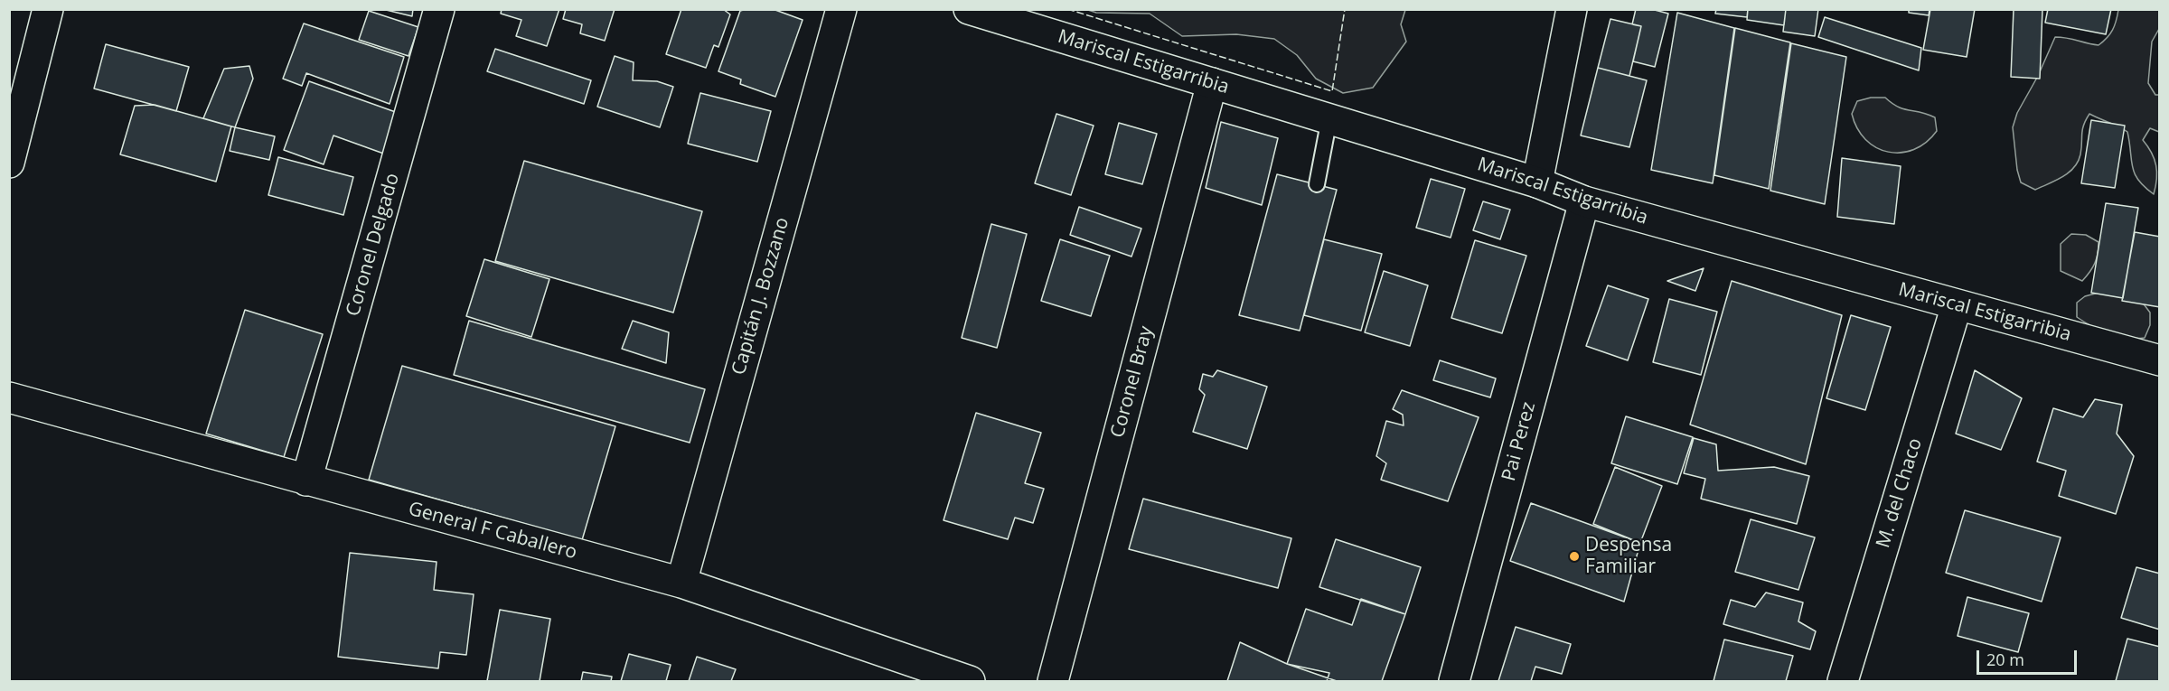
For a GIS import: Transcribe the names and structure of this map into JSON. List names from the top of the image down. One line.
{"streets":{"street":["Mariscal Estigarribia","Coronel Delgado","Capitán J. Bozzano","Coronel Bray","Pai Perez","M. del Chaco","General F Caballero"]},"crossings":[["Mariscal Estigarribia","Coronel Bray"],["Mariscal Estigarribia","Pai Perez"],["Mariscal Estigarribia","M. del Chaco"],["Coronel Delgado","General F Caballero"],["Capitán J. Bozzano","General F Caballero"]],"places":["Despensa Familiar"],"scale_bar":"20 m"}
